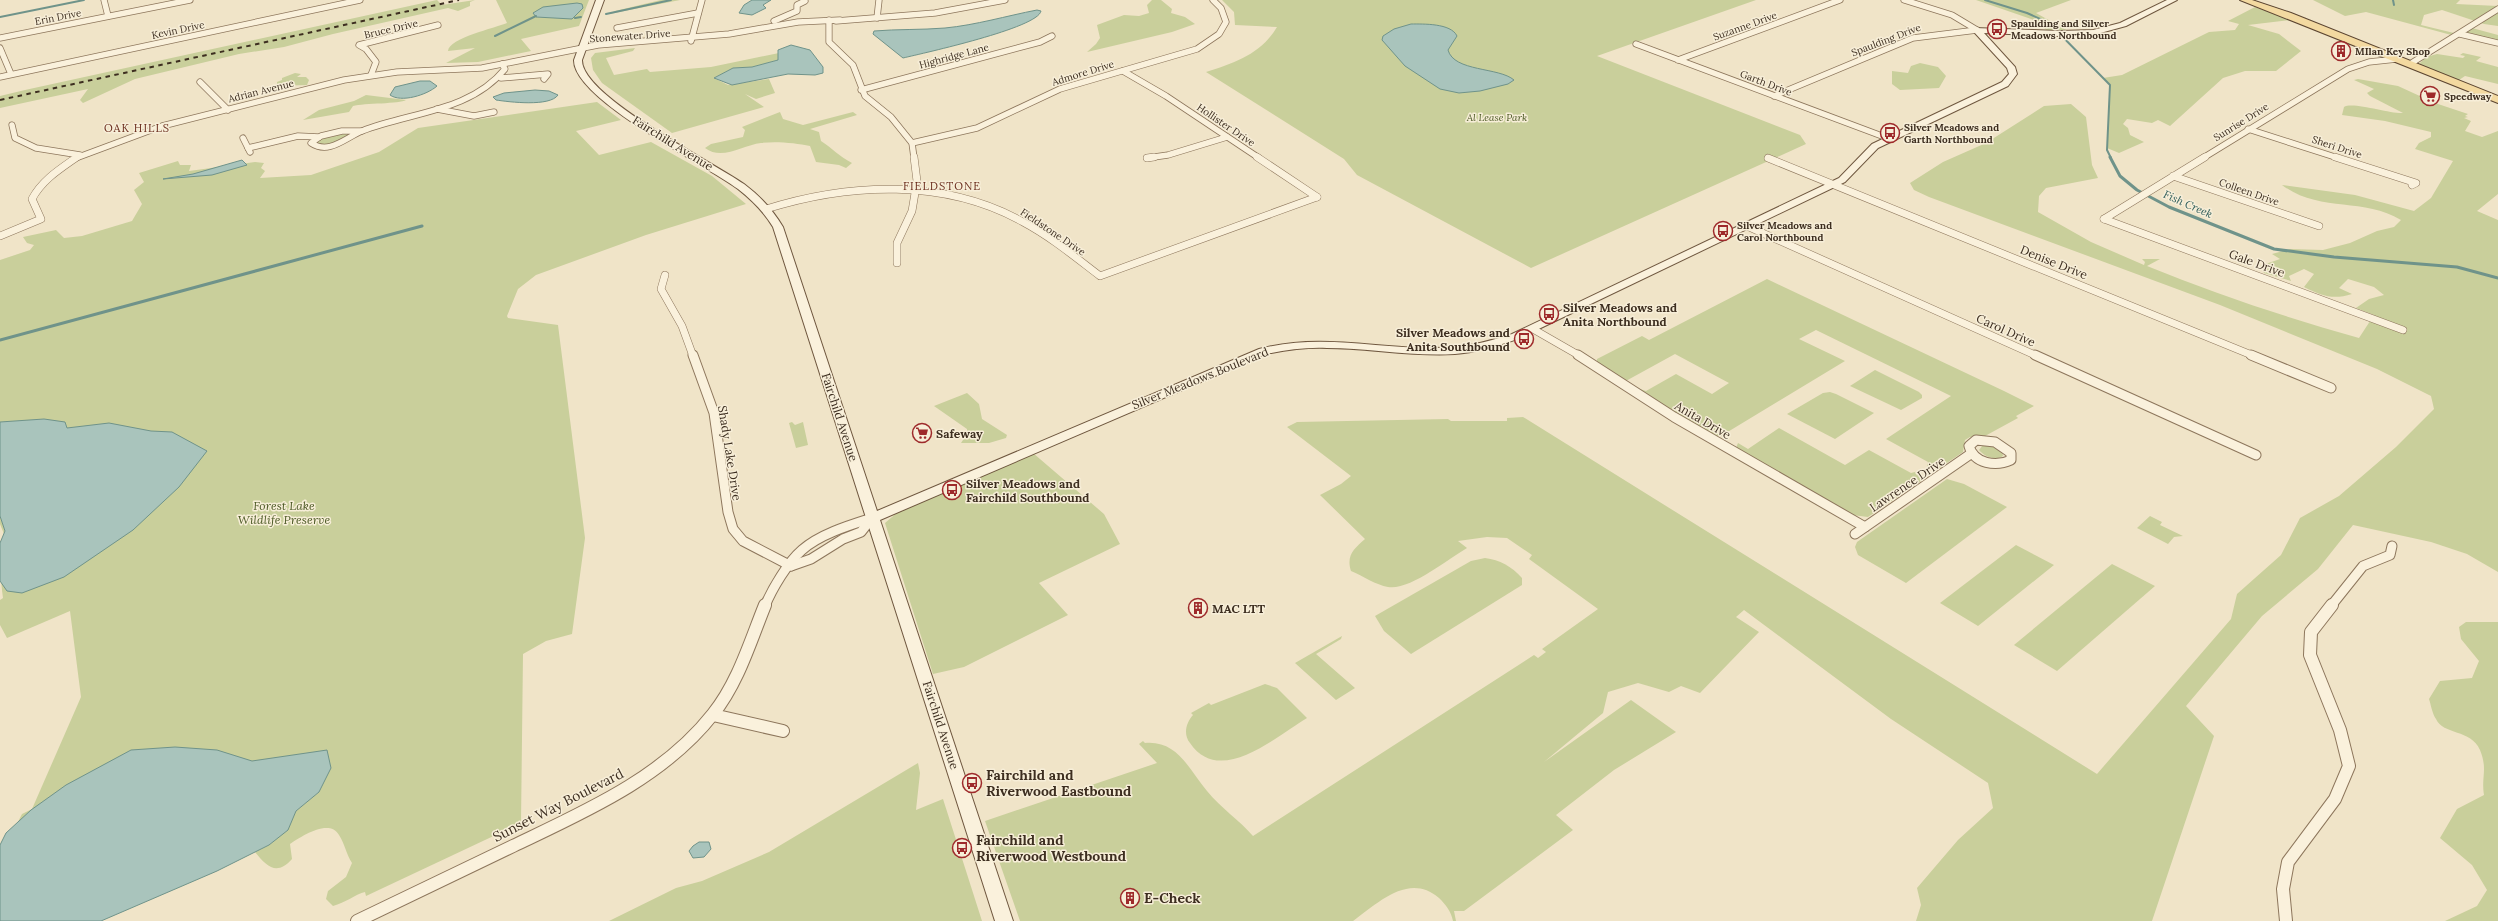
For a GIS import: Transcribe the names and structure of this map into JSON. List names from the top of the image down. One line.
{"streets":{"street":["Erin Drive","Suzanne Drive","Bruce Drive","Kevin Drive","Stonewater Drive","Spaulding Drive","Highridge Lane","Admore Drive","Garth Drive","Adrian Avenue","Sunrise Drive","Hollister Drive","Fairchild Avenue","Sheri Drive","Colleen Drive","Fieldstone Drive","Denise Drive","Gale Drive","Carol Drive","Silver Meadows Boulevard","Anita Drive","Shady Lake Drive","Lawrence Drive","Sunset Way Boulevard"]},"crossings":[["Suzanne Drive","Garth Drive"],["Bruce Drive","Adrian Avenue"],["Stonewater Drive","Adrian Avenue"],["Stonewater Drive","Fairchild Avenue"],["Spaulding Drive","Garth Drive"],["Spaulding Drive","Silver Meadows Boulevard"],["Admore Drive","Hollister Drive"],["Garth Drive","Silver Meadows Boulevard"],["Adrian Avenue","Fairchild Avenue"],["Sunrise Drive","Sheri Drive"],["Sunrise Drive","Colleen Drive"],["Sunrise Drive","Gale Drive"],["Hollister Drive","Fieldstone Drive"],["Fairchild Avenue","Fieldstone Drive"],["Fairchild Avenue","Silver Meadows Boulevard"],["Denise Drive","Silver Meadows Boulevard"],["Carol Drive","Silver Meadows Boulevard"],["Silver Meadows Boulevard","Anita Drive"],["Anita Drive","Lawrence Drive"],["Shady Lake Drive","Sunset Way Boulevard"]],"districts":["OAK HILLS","FIELDSTONE"],"water":["Fish Creek"],"parks":["Al Lease Park","Forest Lake Wildlife Preserve"],"places":{"bus stop":["Spaulding and Silver Meadows Northbound","Silver Meadows and Garth Northbound","Silver Meadows and Carol Northbound","Silver Meadows and Anita Northbound","Silver Meadows and Anita Southbound","Silver Meadows and Fairchild Southbound","Fairchild and Riverwood Eastbound","Fairchild and Riverwood Westbound"],"building":["MIlan Key Shop","MAC LTT","E-Check"],"supermarket":["Speedway","Safeway"]}}
